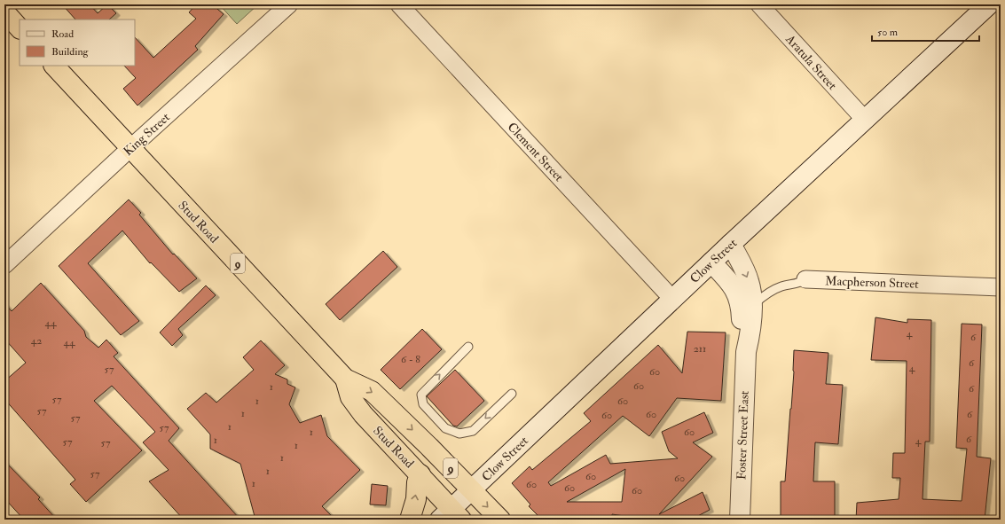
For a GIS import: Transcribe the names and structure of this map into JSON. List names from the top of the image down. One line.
{"streets":{"highway":["Stud Road","9"],"main road":["Clow Street","Foster Street East"],"street":["Aratula Street","King Street","Clement Street","Macpherson Street"]},"crossings":[["Aratula Street","Clow Street"],["King Street","Stud Road"],["Clement Street","Clow Street"],["Stud Road","Clow Street"],["Stud Road","9"],["Clow Street","9"],["Clow Street","Foster Street East"],["Macpherson Street","Foster Street East"]],"house_numbers":["44","4","6","42","44","211","6 - 8","6","4","57","60","60","1","6","57","1","60","57","1","60","6","60","57","1","57","1","60","6","1","4","57","57","1","1","1","57","60","60","1","60","60","60"],"legend":["Road","Building"],"scale_bar":"50 m"}
